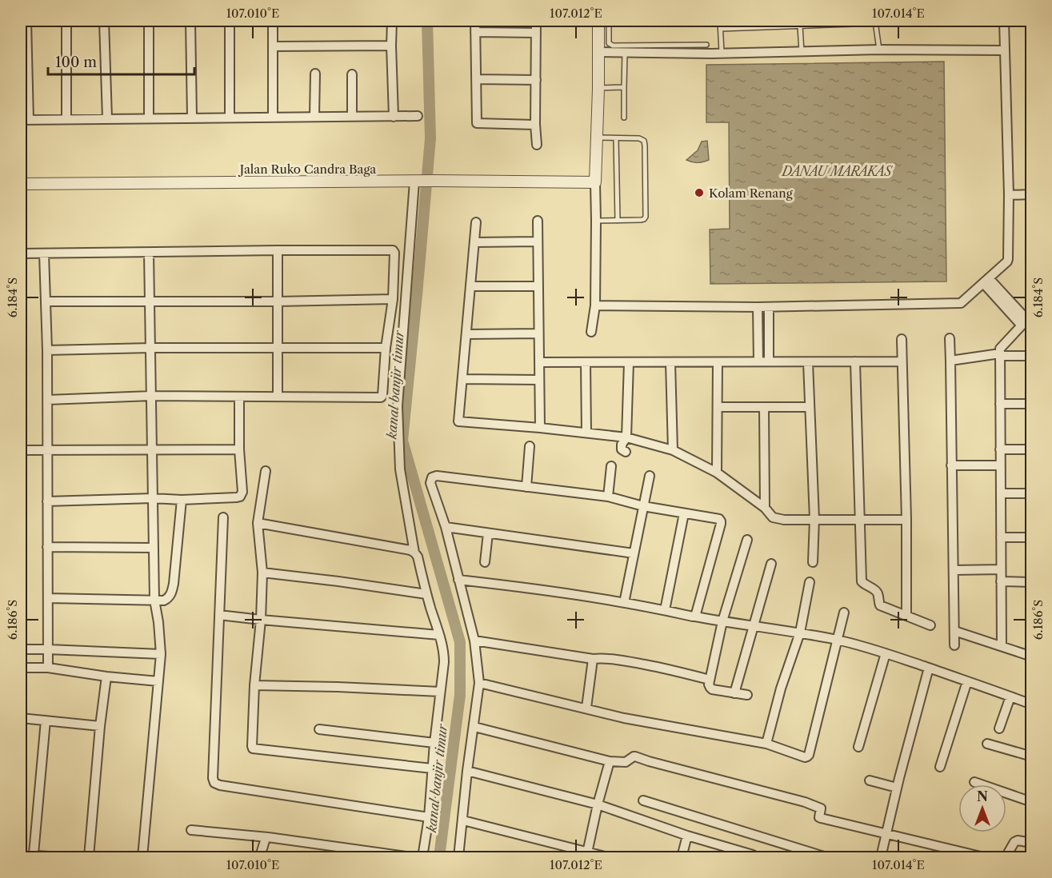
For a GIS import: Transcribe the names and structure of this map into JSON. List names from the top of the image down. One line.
{"streets":{"street":["Jalan Ruko Candra Baga"]},"water":["DANAU MARAKAS","kanal banjir timur"],"places":["Kolam Renang"],"scale_bar":"100 m","north":"top","coordinates":["107.010°E","107.012°E","107.014°E","6.184°S","6.186°S"]}
